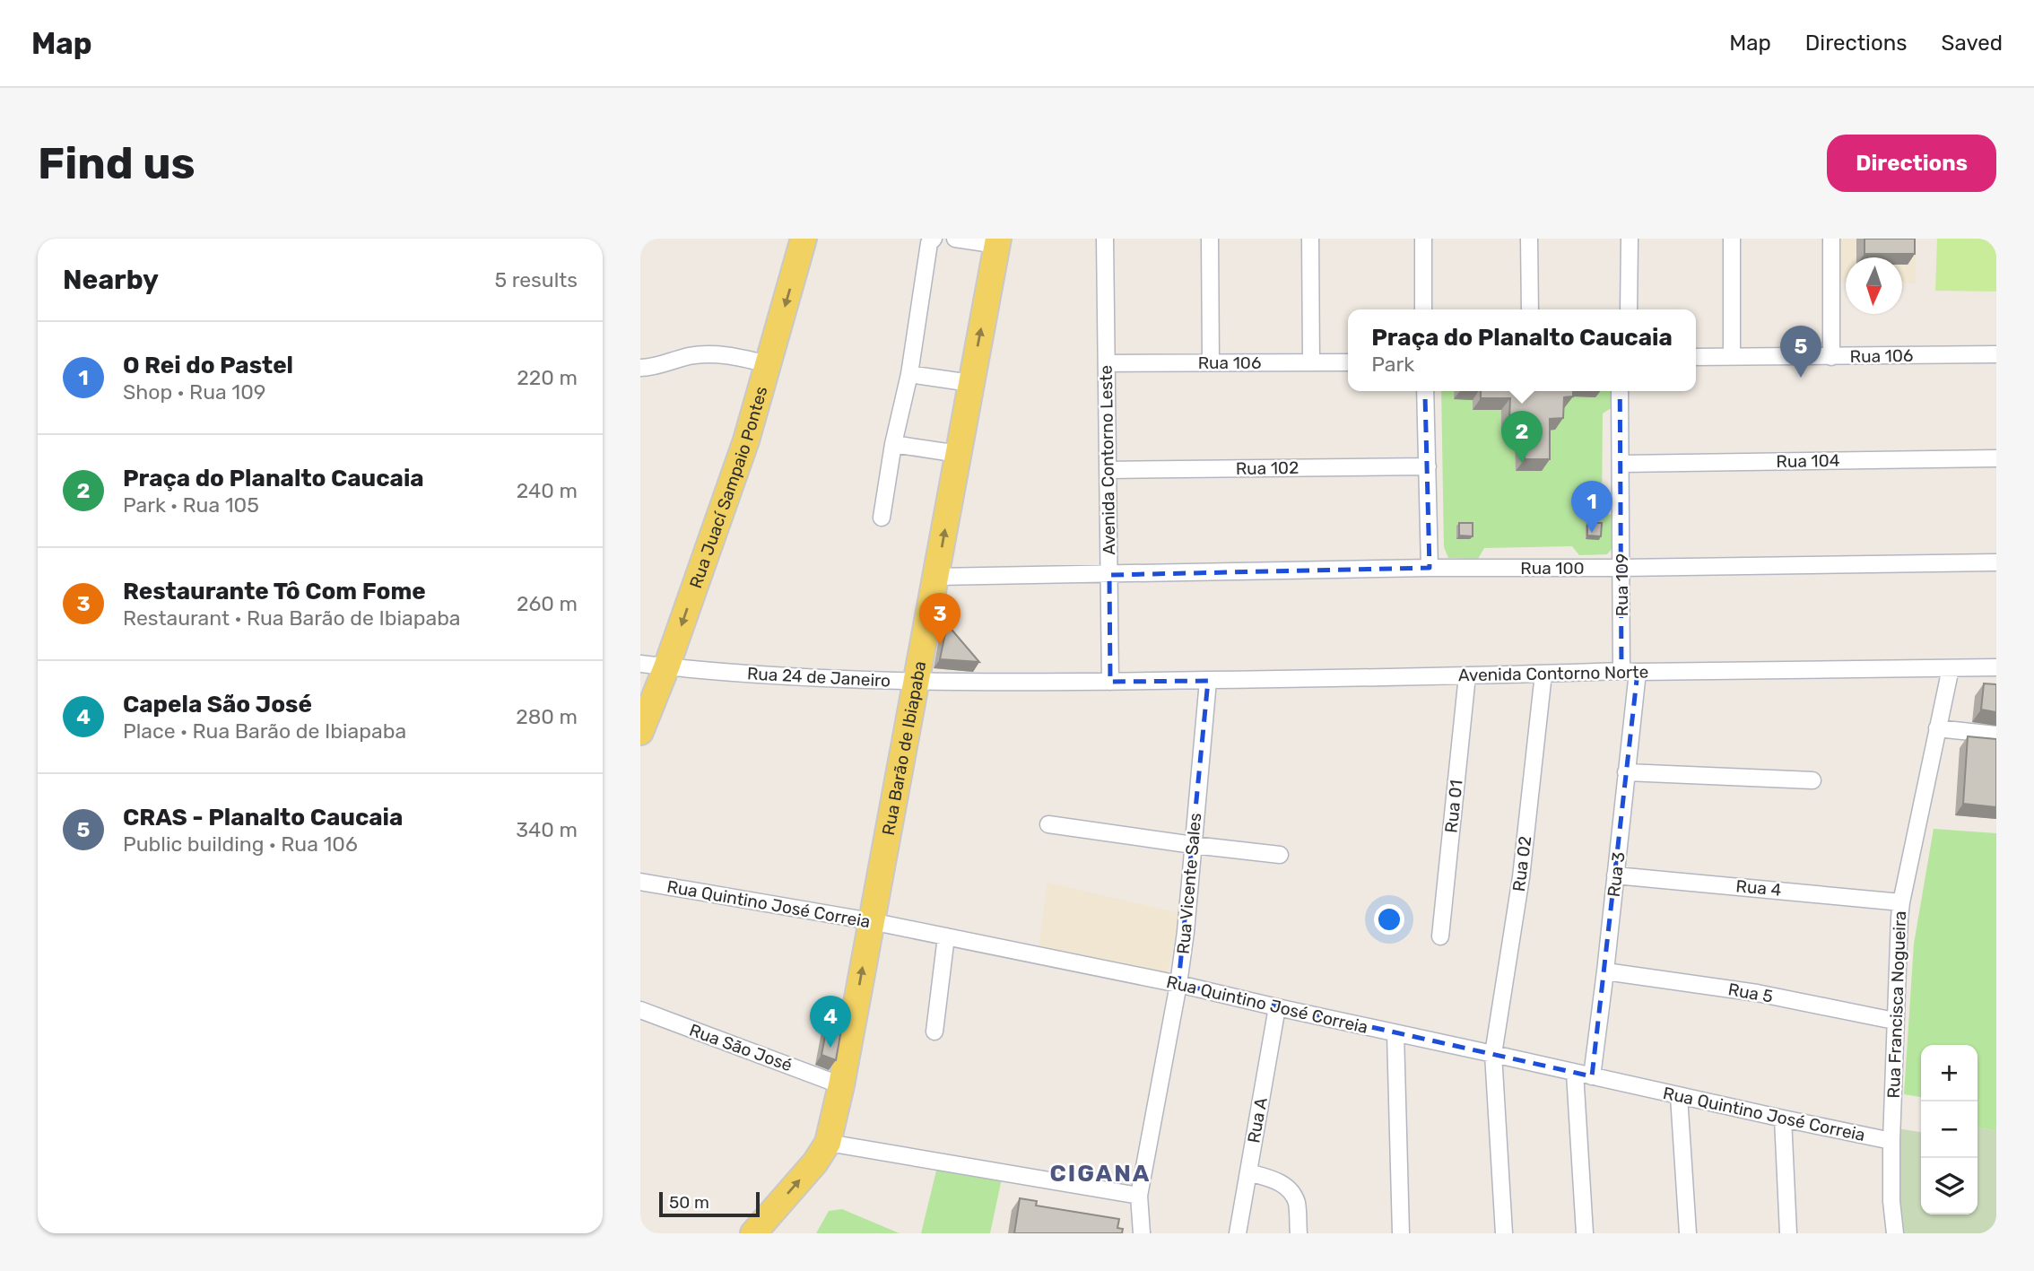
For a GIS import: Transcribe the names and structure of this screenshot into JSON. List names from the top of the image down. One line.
{"streets":{"main road":["Rua Juací Sampaio Pontes","Rua Barão de Ibiapaba"],"street":["Rua 106","Avenida Contorno Leste","Rua 104","Rua 102","Rua 100","Rua 109","Avenida Contorno Norte","Rua 24 de Janeiro","Rua 01","Rua 02","Rua 3","Rua Vicente Sales","Rua 4","Rua Quintino José Correia","Rua 5","Rua Francisca Nogueira","Rua São José","Rua A"]},"crossings":[["Rua 106","Avenida Contorno Leste"],["Avenida Contorno Leste","Rua 102"],["Avenida Contorno Leste","Rua 100"],["Avenida Contorno Leste","Avenida Contorno Norte"],["Avenida Contorno Leste","Rua 24 de Janeiro"],["Rua 104","Rua 109"],["Rua Juací Sampaio Pontes","Rua 24 de Janeiro"],["Rua 100","Rua 109"],["Rua 100","Rua Barão de Ibiapaba"],["Rua 109","Avenida Contorno Norte"],["Avenida Contorno Norte","Rua 24 de Janeiro"],["Avenida Contorno Norte","Rua 01"],["Avenida Contorno Norte","Rua 02"],["Avenida Contorno Norte","Rua 3"],["Avenida Contorno Norte","Rua Vicente Sales"],["Avenida Contorno Norte","Rua Francisca Nogueira"],["Rua 24 de Janeiro","Rua Barão de Ibiapaba"],["Rua Barão de Ibiapaba","Rua Quintino José Correia"],["Rua Barão de Ibiapaba","Rua São José"],["Rua 02","Rua Quintino José Correia"],["Rua 3","Rua 4"],["Rua 3","Rua Quintino José Correia"],["Rua 3","Rua 5"],["Rua Vicente Sales","Rua Quintino José Correia"],["Rua 4","Rua Francisca Nogueira"],["Rua Quintino José Correia","Rua Francisca Nogueira"],["Rua Quintino José Correia","Rua A"],["Rua 5","Rua Francisca Nogueira"]],"one_way":["Rua Juací Sampaio Pontes","Rua Barão de Ibiapaba"],"districts":["CIGANA"],"scale_bar":"50 m","north":"bottom","page":{"header":"Map","nav":["Map","Directions","Saved"],"buttons":"Directions","title":"Find us","heading":["Nearby","5 results"],"popup":["Praça do Planalto Caucaia","Park"],"list":[{"mark":"1","name":"O Rei do Pastel","note":"Shop · Rua 109","value":"220 m"},{"mark":"2","name":"Praça do Planalto Caucaia","note":"Park · Rua 105","value":"240 m"},{"mark":"3","name":"Restaurante Tô Com Fome","note":"Restaurant · Rua Barão de Ibiapaba","value":"260 m"},{"mark":"4","name":"Capela São José","note":"Place · Rua Barão de Ibiapaba","value":"280 m"},{"mark":"5","name":"CRAS - Planalto Caucaia","note":"Public building · Rua 106","value":"340 m"}],"pins":["5","2","1","3","4"],"map_buttons":["+","−"],"scale":"50 m"}}
